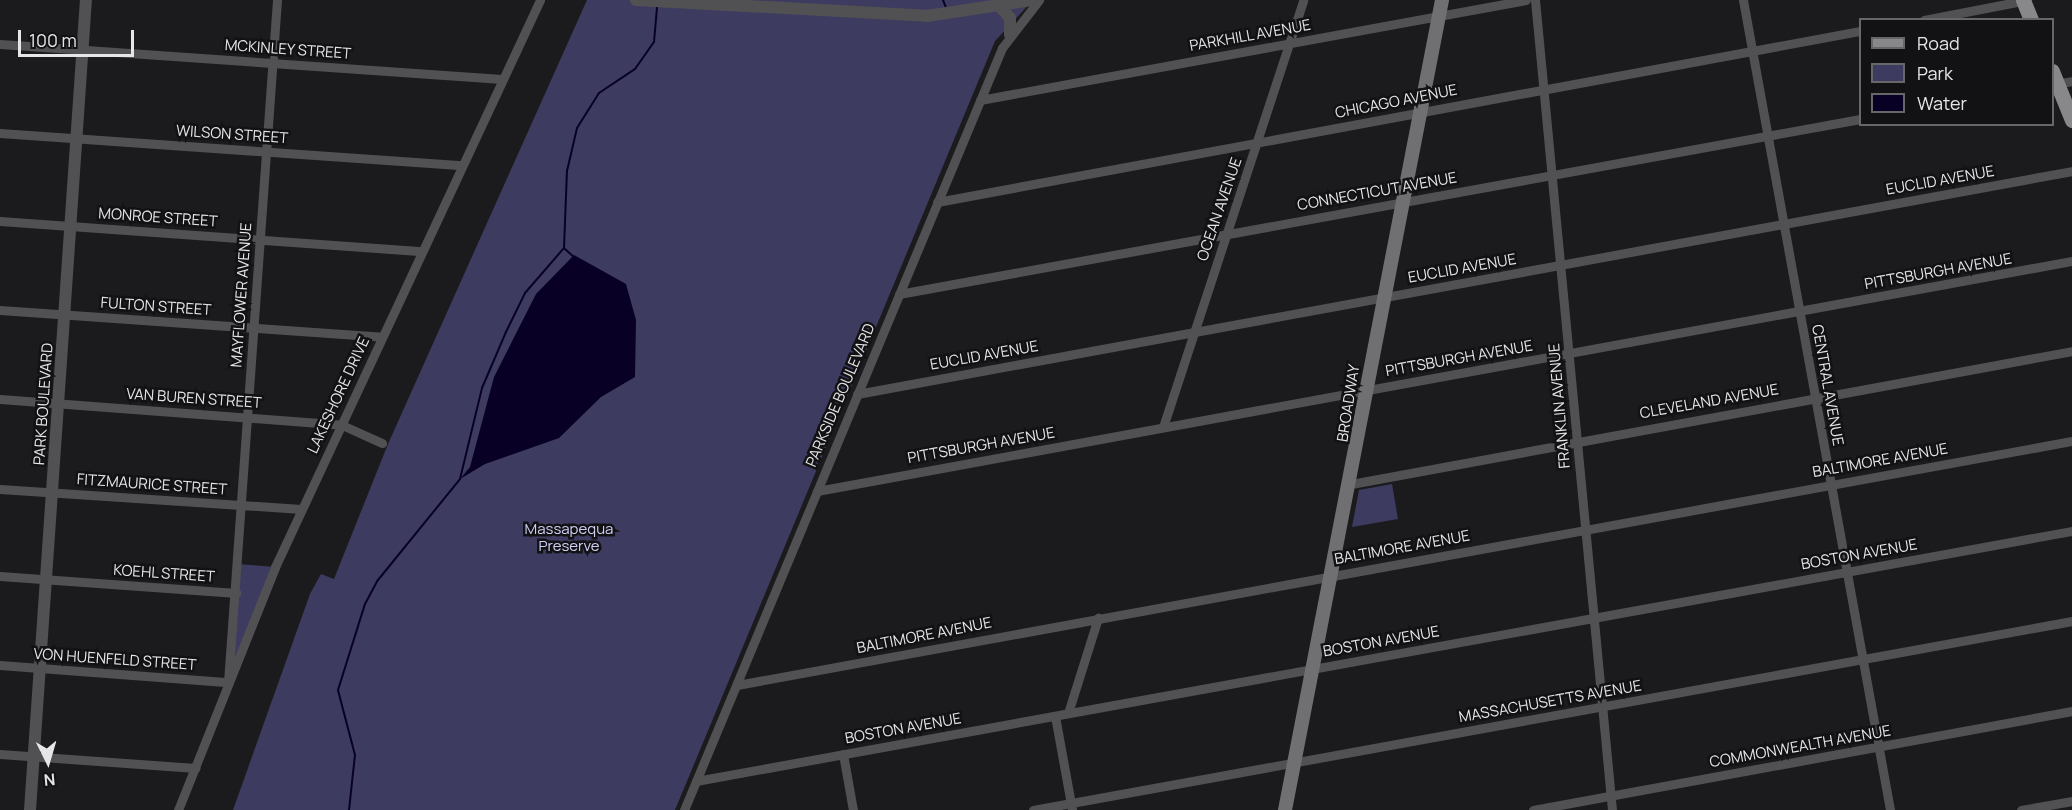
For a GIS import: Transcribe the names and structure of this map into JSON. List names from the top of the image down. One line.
{"streets":{"main road":["BROADWAY"],"street":["PARKHILL AVENUE","MCKINLEY STREET","CHICAGO AVENUE","WILSON STREET","EUCLID AVENUE","CONNECTICUT AVENUE","OCEAN AVENUE","MONROE STREET","PITTSBURGH AVENUE","MAYFLOWER AVENUE","FULTON STREET","CENTRAL AVENUE","LAKESHORE DRIVE","PARKSIDE BOULEVARD","VAN BUREN STREET","CLEVELAND AVENUE","PARK BOULEVARD","FRANKLIN AVENUE","BALTIMORE AVENUE","FITZMAURICE STREET","BOSTON AVENUE","KOEHL STREET","VON HUENFELD STREET","MASSACHUSETTS AVENUE","COMMONWEALTH AVENUE"]},"crossings":[["PARKHILL AVENUE","OCEAN AVENUE"],["PARKHILL AVENUE","PARKSIDE BOULEVARD"],["PARKHILL AVENUE","BROADWAY"],["MCKINLEY STREET","MAYFLOWER AVENUE"],["MCKINLEY STREET","LAKESHORE DRIVE"],["MCKINLEY STREET","PARK BOULEVARD"],["CHICAGO AVENUE","OCEAN AVENUE"],["CHICAGO AVENUE","CENTRAL AVENUE"],["CHICAGO AVENUE","PARKSIDE BOULEVARD"],["CHICAGO AVENUE","BROADWAY"],["CHICAGO AVENUE","FRANKLIN AVENUE"],["WILSON STREET","MAYFLOWER AVENUE"],["WILSON STREET","LAKESHORE DRIVE"],["WILSON STREET","PARK BOULEVARD"],["EUCLID AVENUE","OCEAN AVENUE"],["EUCLID AVENUE","CENTRAL AVENUE"],["EUCLID AVENUE","PARKSIDE BOULEVARD"],["EUCLID AVENUE","BROADWAY"],["EUCLID AVENUE","FRANKLIN AVENUE"],["CONNECTICUT AVENUE","OCEAN AVENUE"],["CONNECTICUT AVENUE","CENTRAL AVENUE"],["CONNECTICUT AVENUE","PARKSIDE BOULEVARD"],["CONNECTICUT AVENUE","BROADWAY"],["CONNECTICUT AVENUE","FRANKLIN AVENUE"],["OCEAN AVENUE","PITTSBURGH AVENUE"],["MONROE STREET","MAYFLOWER AVENUE"],["MONROE STREET","LAKESHORE DRIVE"],["MONROE STREET","PARK BOULEVARD"],["PITTSBURGH AVENUE","CENTRAL AVENUE"],["PITTSBURGH AVENUE","PARKSIDE BOULEVARD"],["PITTSBURGH AVENUE","BROADWAY"],["PITTSBURGH AVENUE","FRANKLIN AVENUE"],["MAYFLOWER AVENUE","FULTON STREET"],["MAYFLOWER AVENUE","VAN BUREN STREET"],["MAYFLOWER AVENUE","FITZMAURICE STREET"],["MAYFLOWER AVENUE","KOEHL STREET"],["FULTON STREET","LAKESHORE DRIVE"],["FULTON STREET","PARK BOULEVARD"],["CENTRAL AVENUE","CLEVELAND AVENUE"],["CENTRAL AVENUE","BALTIMORE AVENUE"],["CENTRAL AVENUE","BOSTON AVENUE"],["CENTRAL AVENUE","MASSACHUSETTS AVENUE"],["CENTRAL AVENUE","COMMONWEALTH AVENUE"],["LAKESHORE DRIVE","VAN BUREN STREET"],["LAKESHORE DRIVE","FITZMAURICE STREET"],["LAKESHORE DRIVE","VON HUENFELD STREET"],["PARKSIDE BOULEVARD","BALTIMORE AVENUE"],["PARKSIDE BOULEVARD","BOSTON AVENUE"],["VAN BUREN STREET","PARK BOULEVARD"],["CLEVELAND AVENUE","BROADWAY"],["CLEVELAND AVENUE","FRANKLIN AVENUE"],["BROADWAY","BALTIMORE AVENUE"],["BROADWAY","BOSTON AVENUE"],["BROADWAY","MASSACHUSETTS AVENUE"],["PARK BOULEVARD","FITZMAURICE STREET"],["PARK BOULEVARD","KOEHL STREET"],["PARK BOULEVARD","VON HUENFELD STREET"],["FRANKLIN AVENUE","BALTIMORE AVENUE"],["FRANKLIN AVENUE","BOSTON AVENUE"],["FRANKLIN AVENUE","MASSACHUSETTS AVENUE"],["FRANKLIN AVENUE","COMMONWEALTH AVENUE"]],"parks":["Massapequa Preserve"],"legend":["Road","Park","Water"],"scale_bar":"100 m","north":"bottom"}
